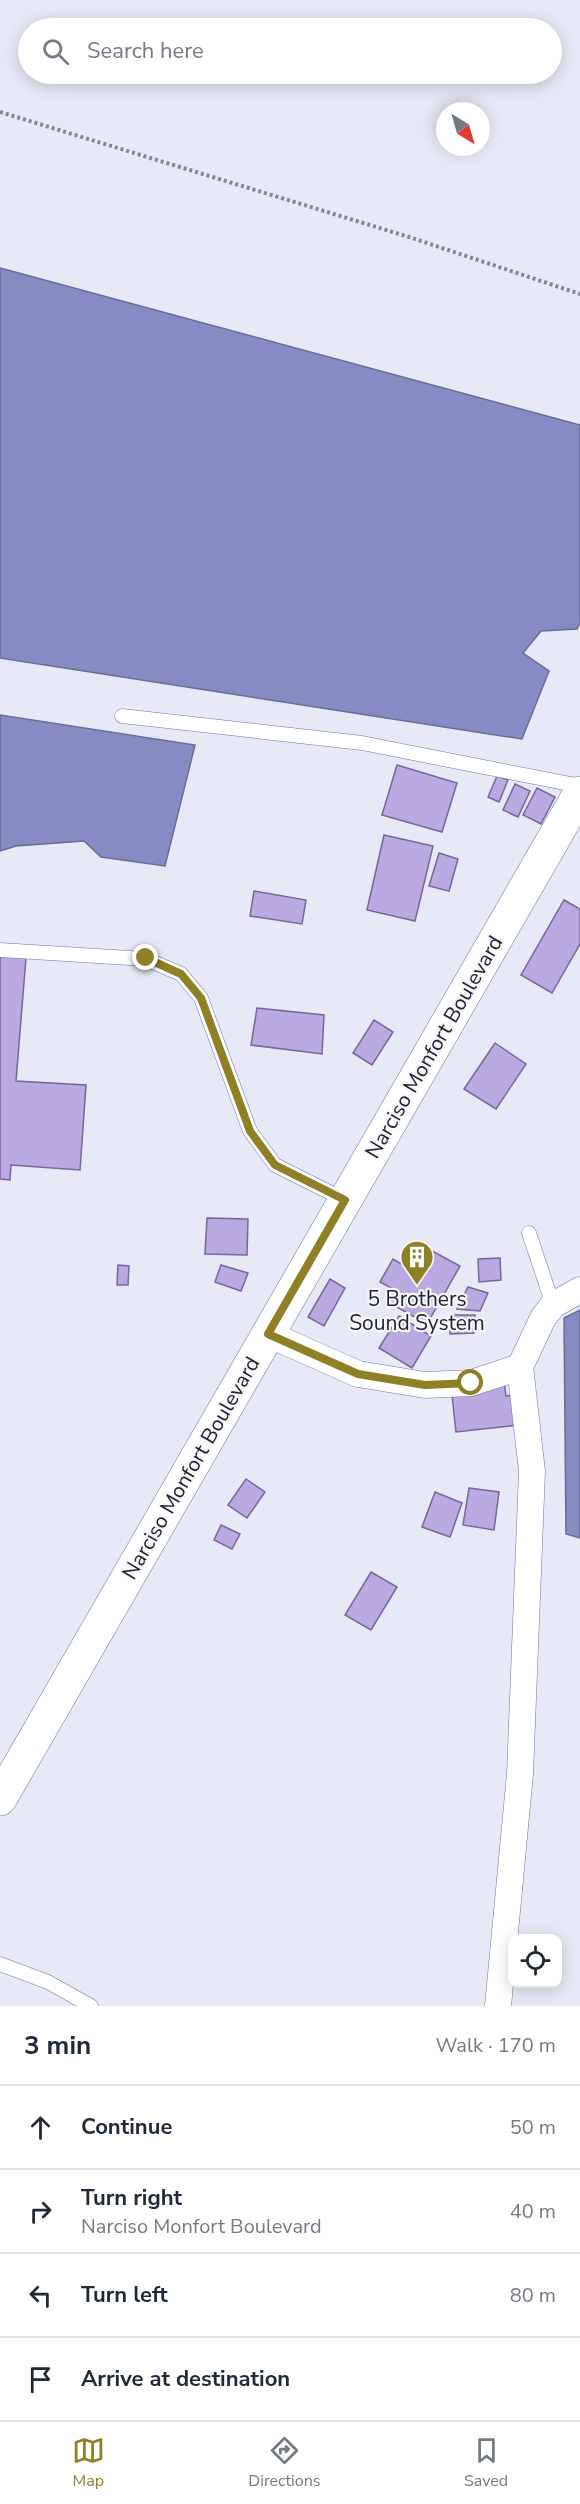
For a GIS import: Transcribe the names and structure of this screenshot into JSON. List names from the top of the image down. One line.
{"streets":{"main road":["Narciso Monfort Boulevard"]},"places":{"building":["5 Brothers Sound System"]},"north":"bottom right","page":{"search":"Search here","heading":["3 min","Walk · 170 m"],"list":[["Continue","50 m"],["Turn right","Narciso Monfort Boulevard","40 m"],["Turn left","80 m"],"Arrive at destination"],"nav":["Map","Directions","Saved"]}}
